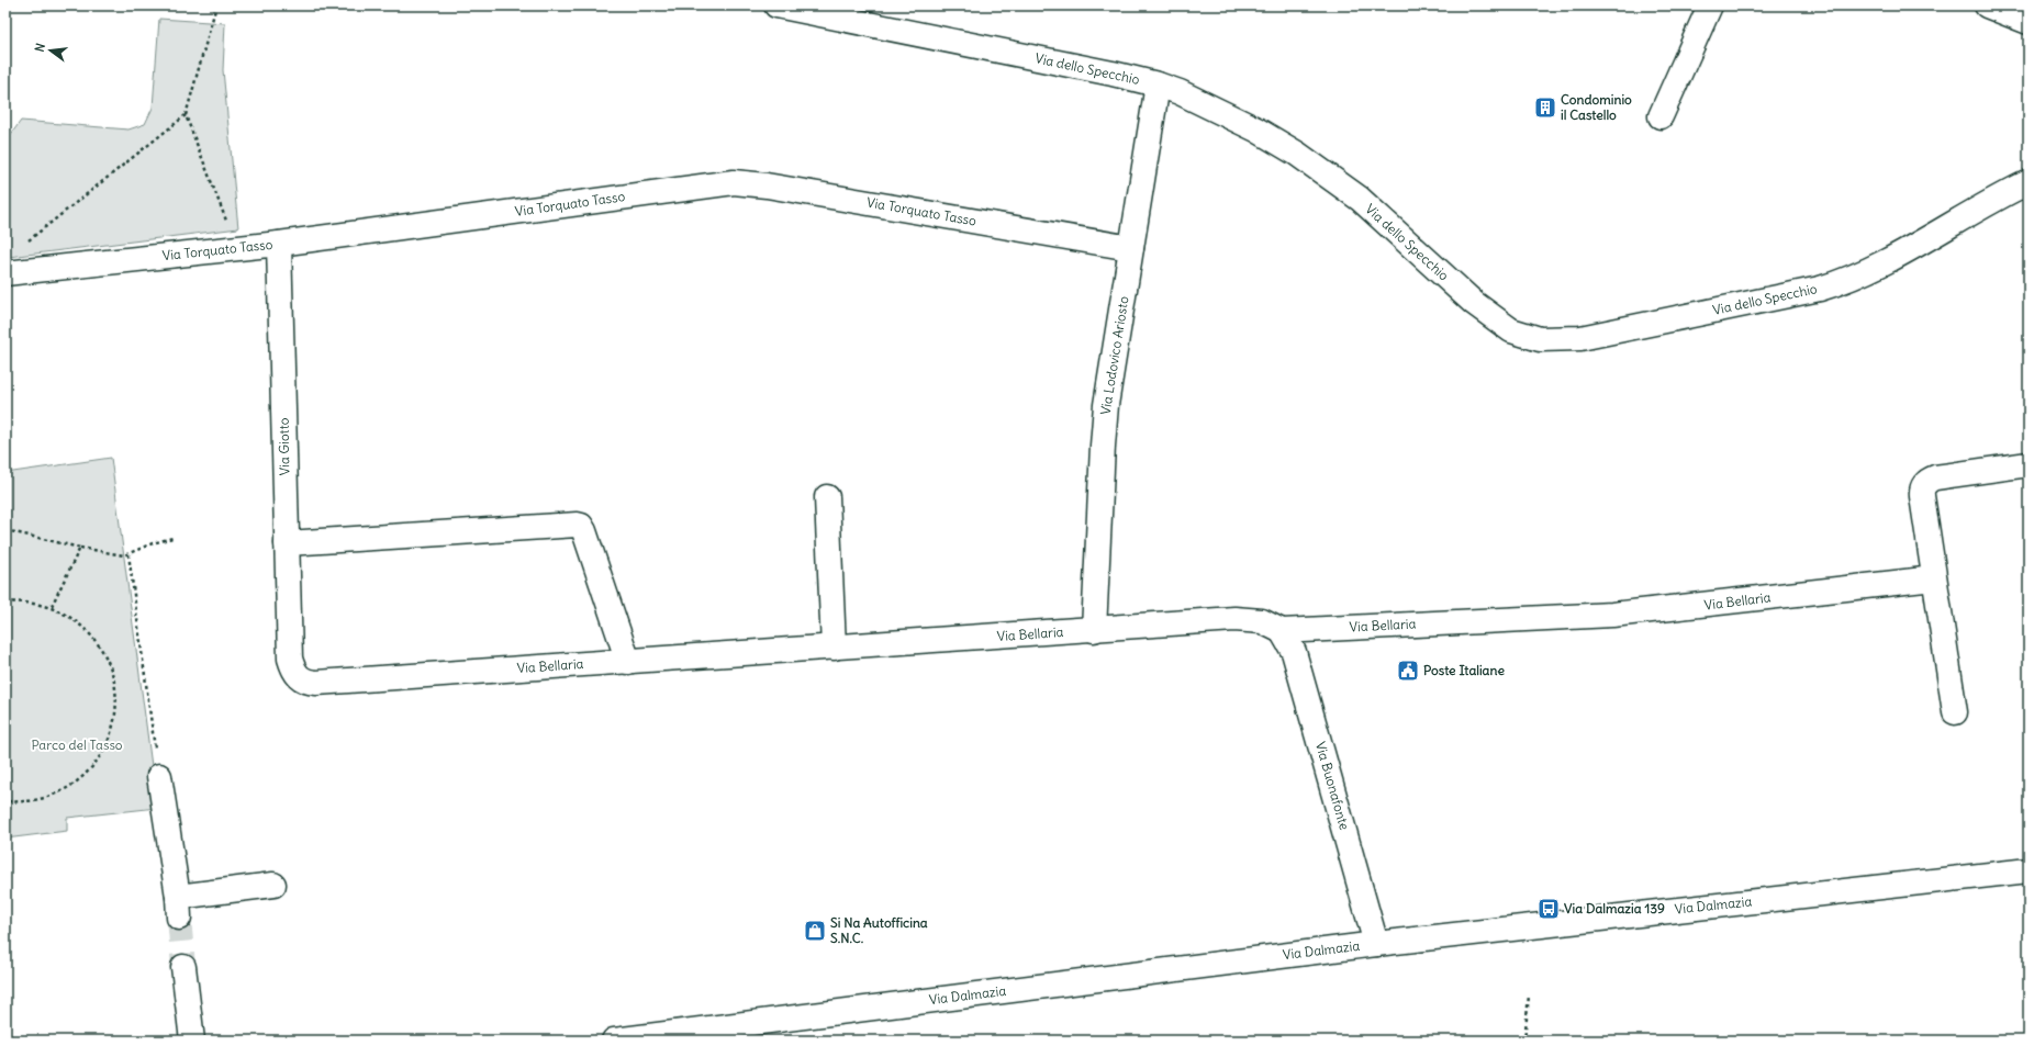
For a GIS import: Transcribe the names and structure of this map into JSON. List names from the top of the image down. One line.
{"streets":{"street":["Via dello Specchio","Via Torquato Tasso","Via Lodovico Ariosto","Via Giotto","Via Bellaria","Via Buonafonte","Via Dalmazia"]},"crossings":[["Via dello Specchio","Via Lodovico Ariosto"],["Via Torquato Tasso","Via Lodovico Ariosto"],["Via Torquato Tasso","Via Giotto"],["Via Lodovico Ariosto","Via Bellaria"],["Via Giotto","Via Bellaria"],["Via Bellaria","Via Buonafonte"],["Via Buonafonte","Via Dalmazia"]],"parks":["Parco del Tasso"],"places":{"building":["Condominio il Castello"],"public building":["Poste Italiane"],"bus stop":["Via Dalmazia 139"],"shop":["Si Na Autofficina S.N.C."]},"north":"left"}
